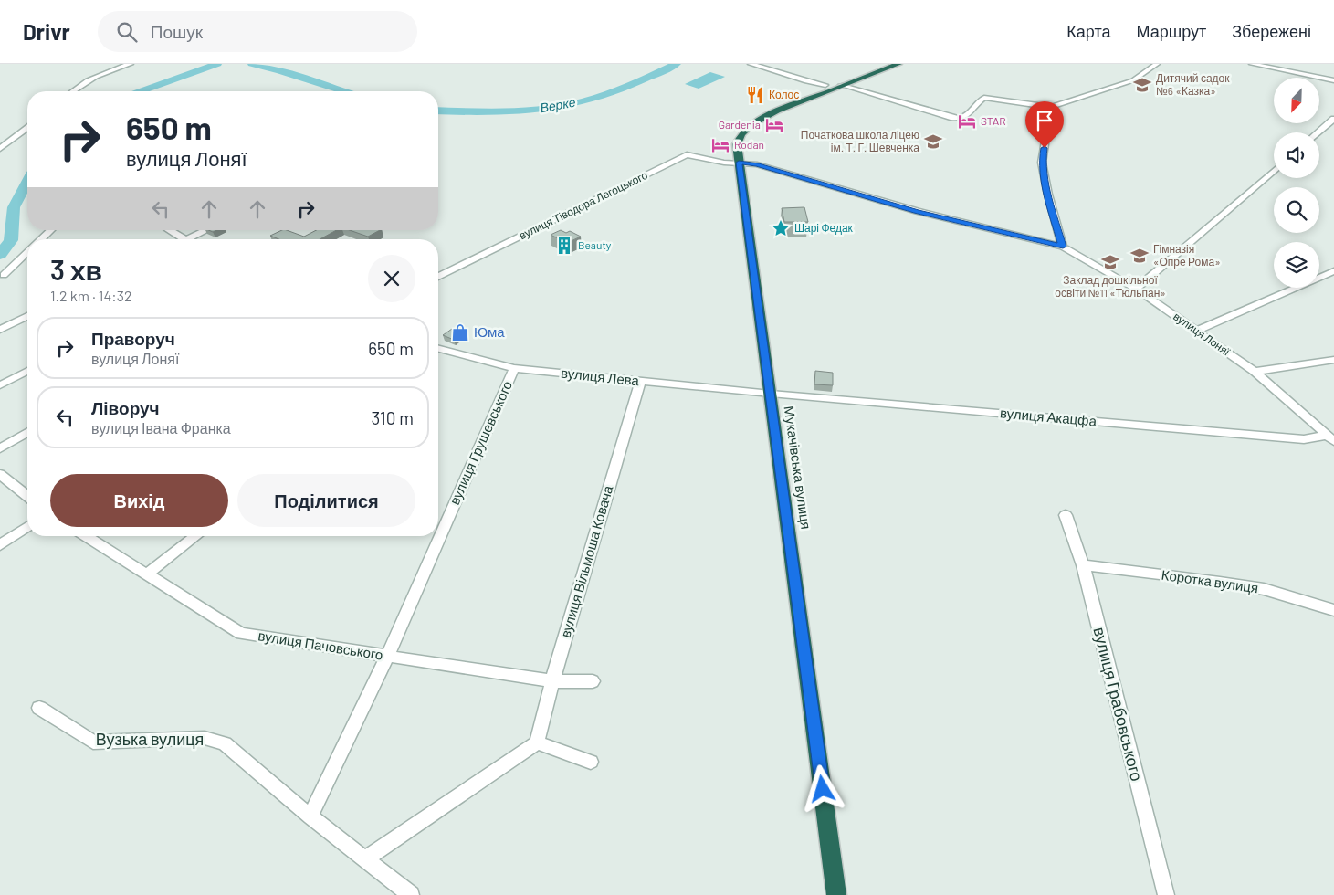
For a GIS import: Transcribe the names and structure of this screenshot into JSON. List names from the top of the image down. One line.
{"streets":{"highway":["Мукачівська вулиця"],"street":["вулиця Тіводора Легоцького","вулиця Лоняї","вулиця Лева","вулиця Акацфа","вулиця Грушевського","вулиця Вільмоша Ковача","Коротка вулиця","вулиця Пачовського","вулиця Грабовського","Вузька вулиця"]},"crossings":[["вулиця Тіводора Легоцького","вулиця Лоняї"],["вулиця Тіводора Легоцького","Мукачівська вулиця"],["вулиця Лоняї","вулиця Акацфа"],["вулиця Лоняї","Мукачівська вулиця"],["вулиця Лева","вулиця Акацфа"],["вулиця Лева","вулиця Грушевського"],["вулиця Лева","Мукачівська вулиця"],["вулиця Лева","вулиця Вільмоша Ковача"],["вулиця Акацфа","Мукачівська вулиця"],["вулиця Грушевського","вулиця Пачовського"],["вулиця Грушевського","Вузька вулиця"],["вулиця Вільмоша Ковача","вулиця Пачовського"],["Коротка вулиця","вулиця Грабовського"]],"water":["Верке"],"places":{"school or university":["Дитячий садок №6 «Казка»","Початкова школа ліцею ім. Т. Г. Шевченка","Гімназія «Опре Рома»","Заклад дошкільної освіти №11 «Тюльпан»"],"restaurant":["Колос"],"hotel":["STAR","Gardenia","Rodan"],"place":["Шарі Федак"],"building":["Beauty"],"shop":["Юма"]},"north":"bottom left","page":{"header":"Drivr","search":"Пошук","nav":["Карта","Маршрут","Збережені"],"turn":["650 m","вулиця Лоняї"],"heading":["3 хв","1.2 km · 14:32"],"list":[{"name":"Праворуч","note":"вулиця Лоняї","value":"650 m"},{"name":"Ліворуч","note":"вулиця Івана Франка","value":"310 m"}],"buttons":["Вихід","Поділитися"]}}
